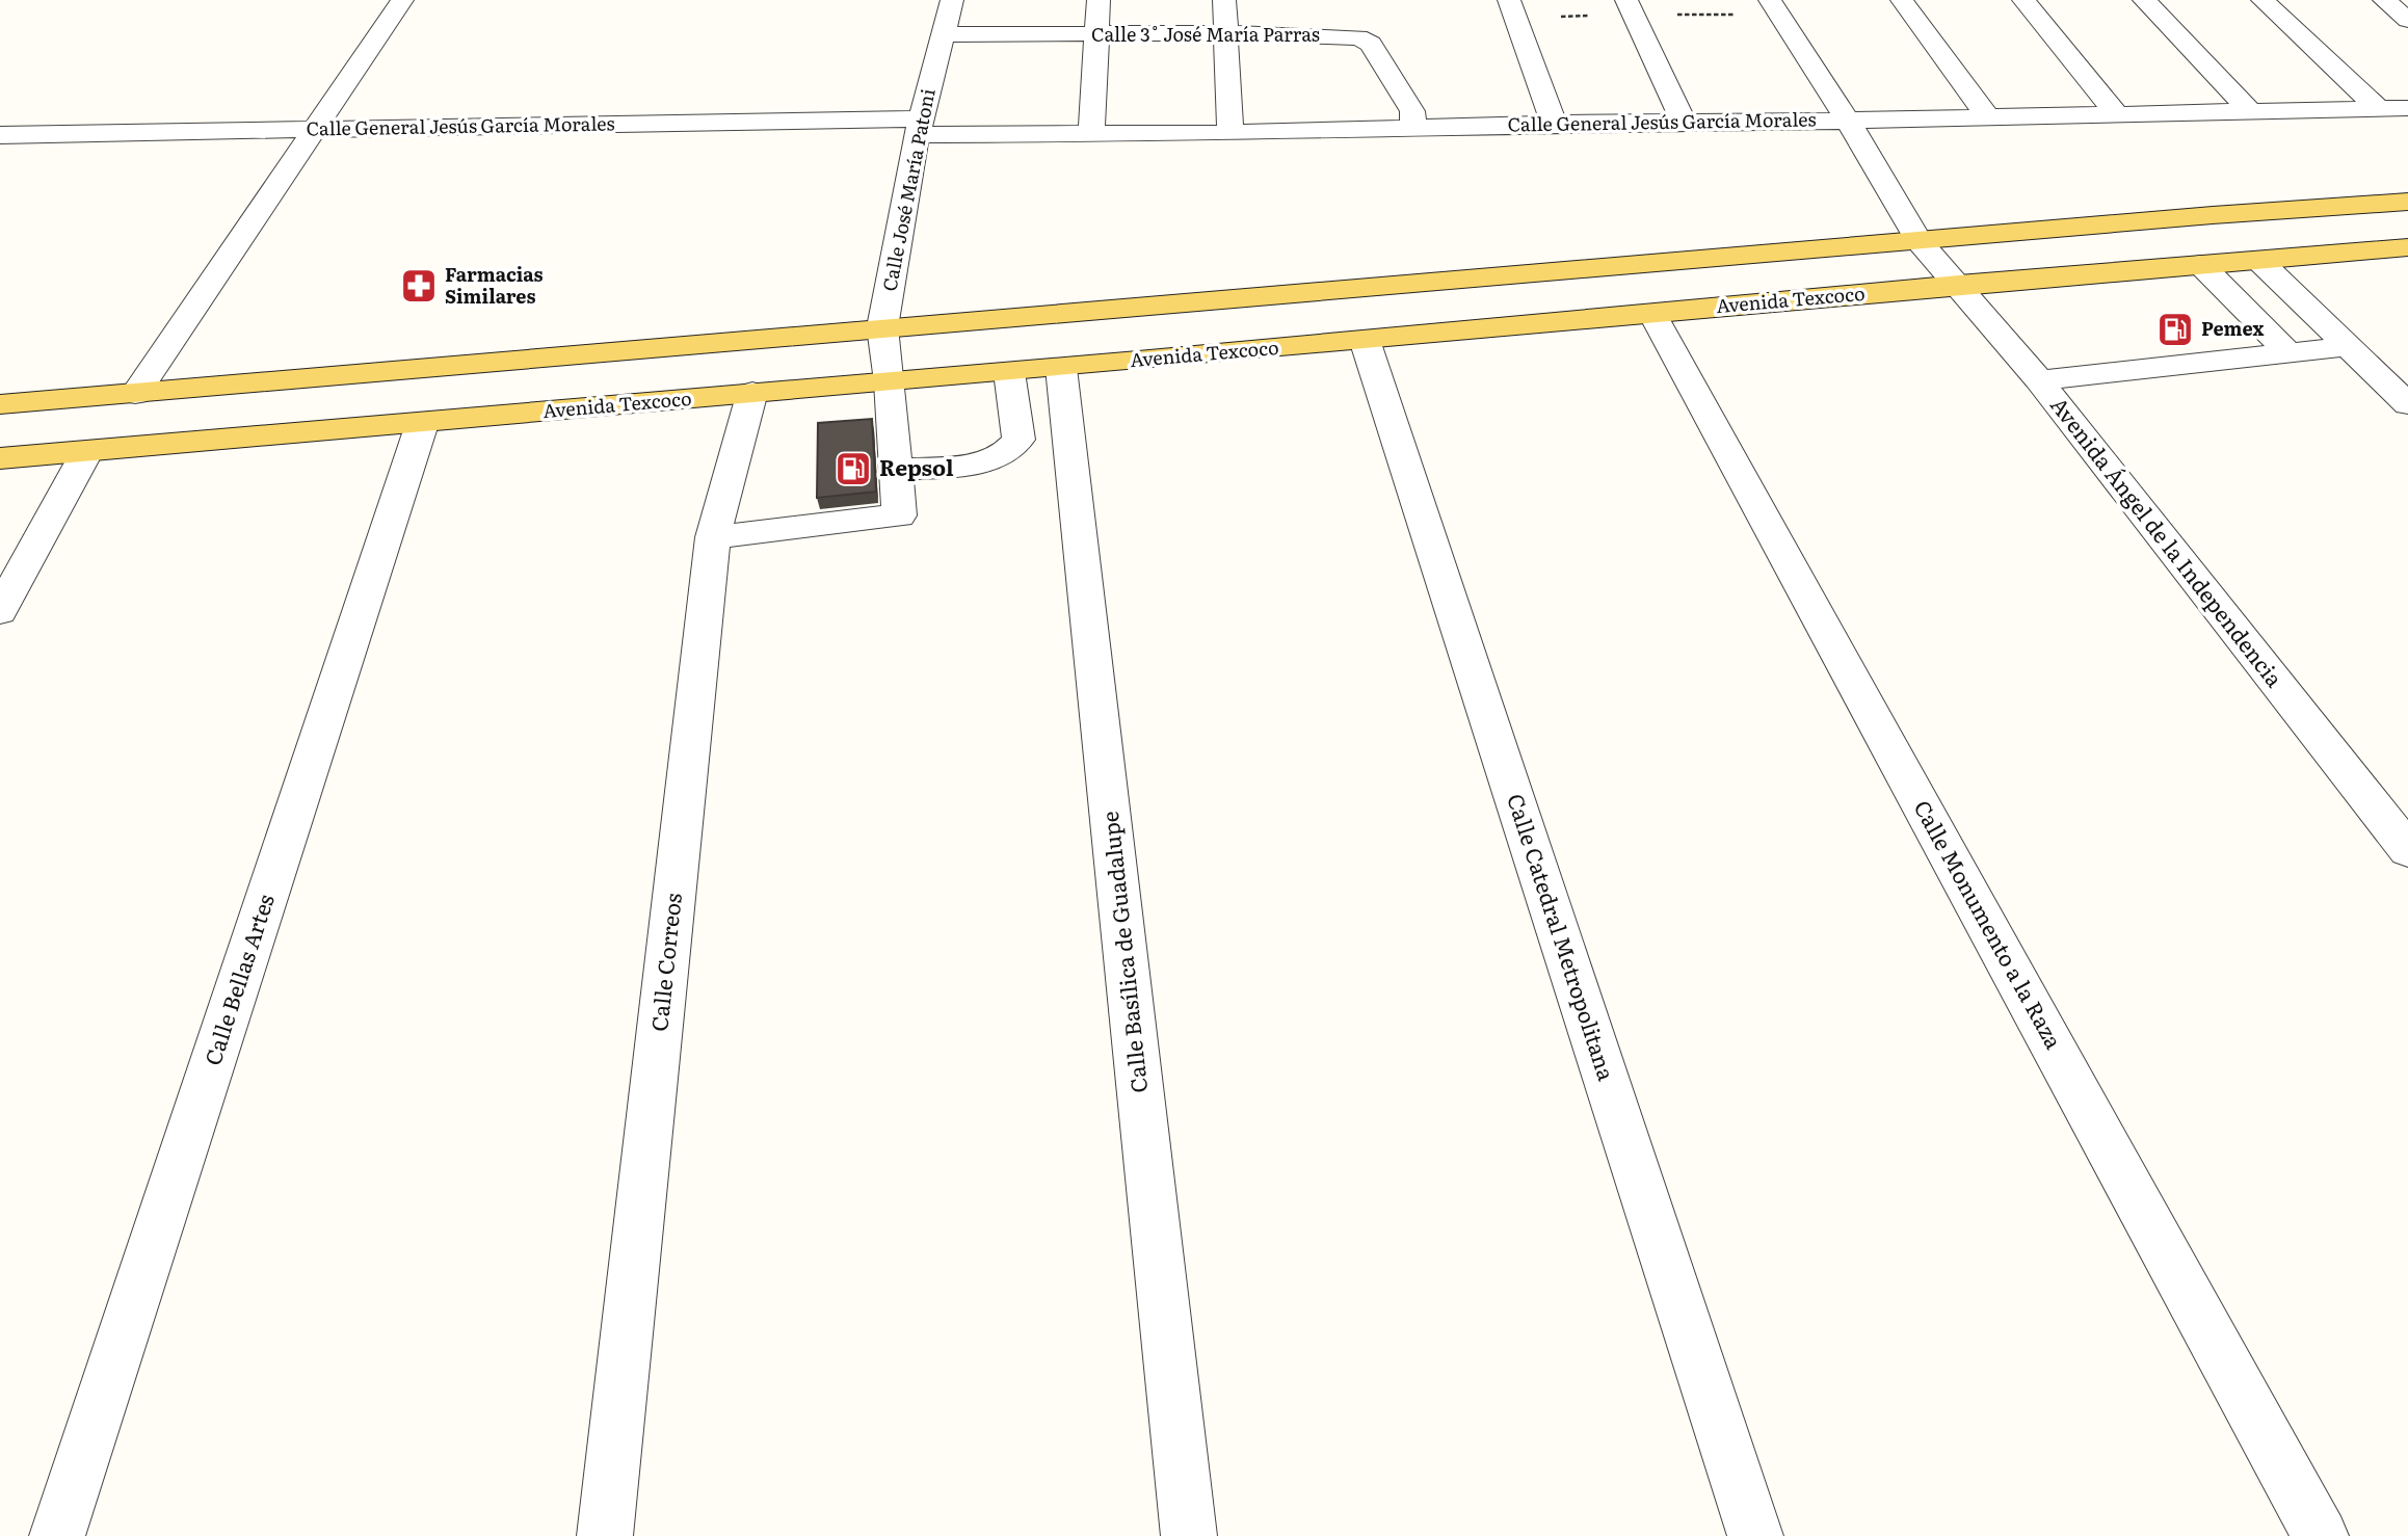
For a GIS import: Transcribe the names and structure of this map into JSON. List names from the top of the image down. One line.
{"streets":{"main road":["Avenida Texcoco"],"street":["Calle 3˚ José María Parras","Calle General Jesús García Morales","Calle José María Patoni","Avenida Ángel de la Independencia","Calle Monumento a la Raza","Calle Catedral Metropolitana","Calle Basílica de Guadalupe","Calle Correos","Calle Bellas Artes"]},"crossings":[["Calle 3˚ José María Parras","Calle General Jesús García Morales"],["Calle 3˚ José María Parras","Calle José María Patoni"],["Calle General Jesús García Morales","Calle José María Patoni"],["Calle General Jesús García Morales","Avenida Ángel de la Independencia"],["Calle José María Patoni","Avenida Texcoco"],["Calle José María Patoni","Calle Correos"],["Avenida Texcoco","Avenida Ángel de la Independencia"],["Avenida Texcoco","Calle Monumento a la Raza"],["Avenida Texcoco","Calle Catedral Metropolitana"],["Avenida Texcoco","Calle Basílica de Guadalupe"],["Avenida Texcoco","Calle Correos"],["Avenida Texcoco","Calle Bellas Artes"]],"places":{"pharmacy":["Farmacias Similares"],"fuel station":["Pemex","Repsol"]}}
